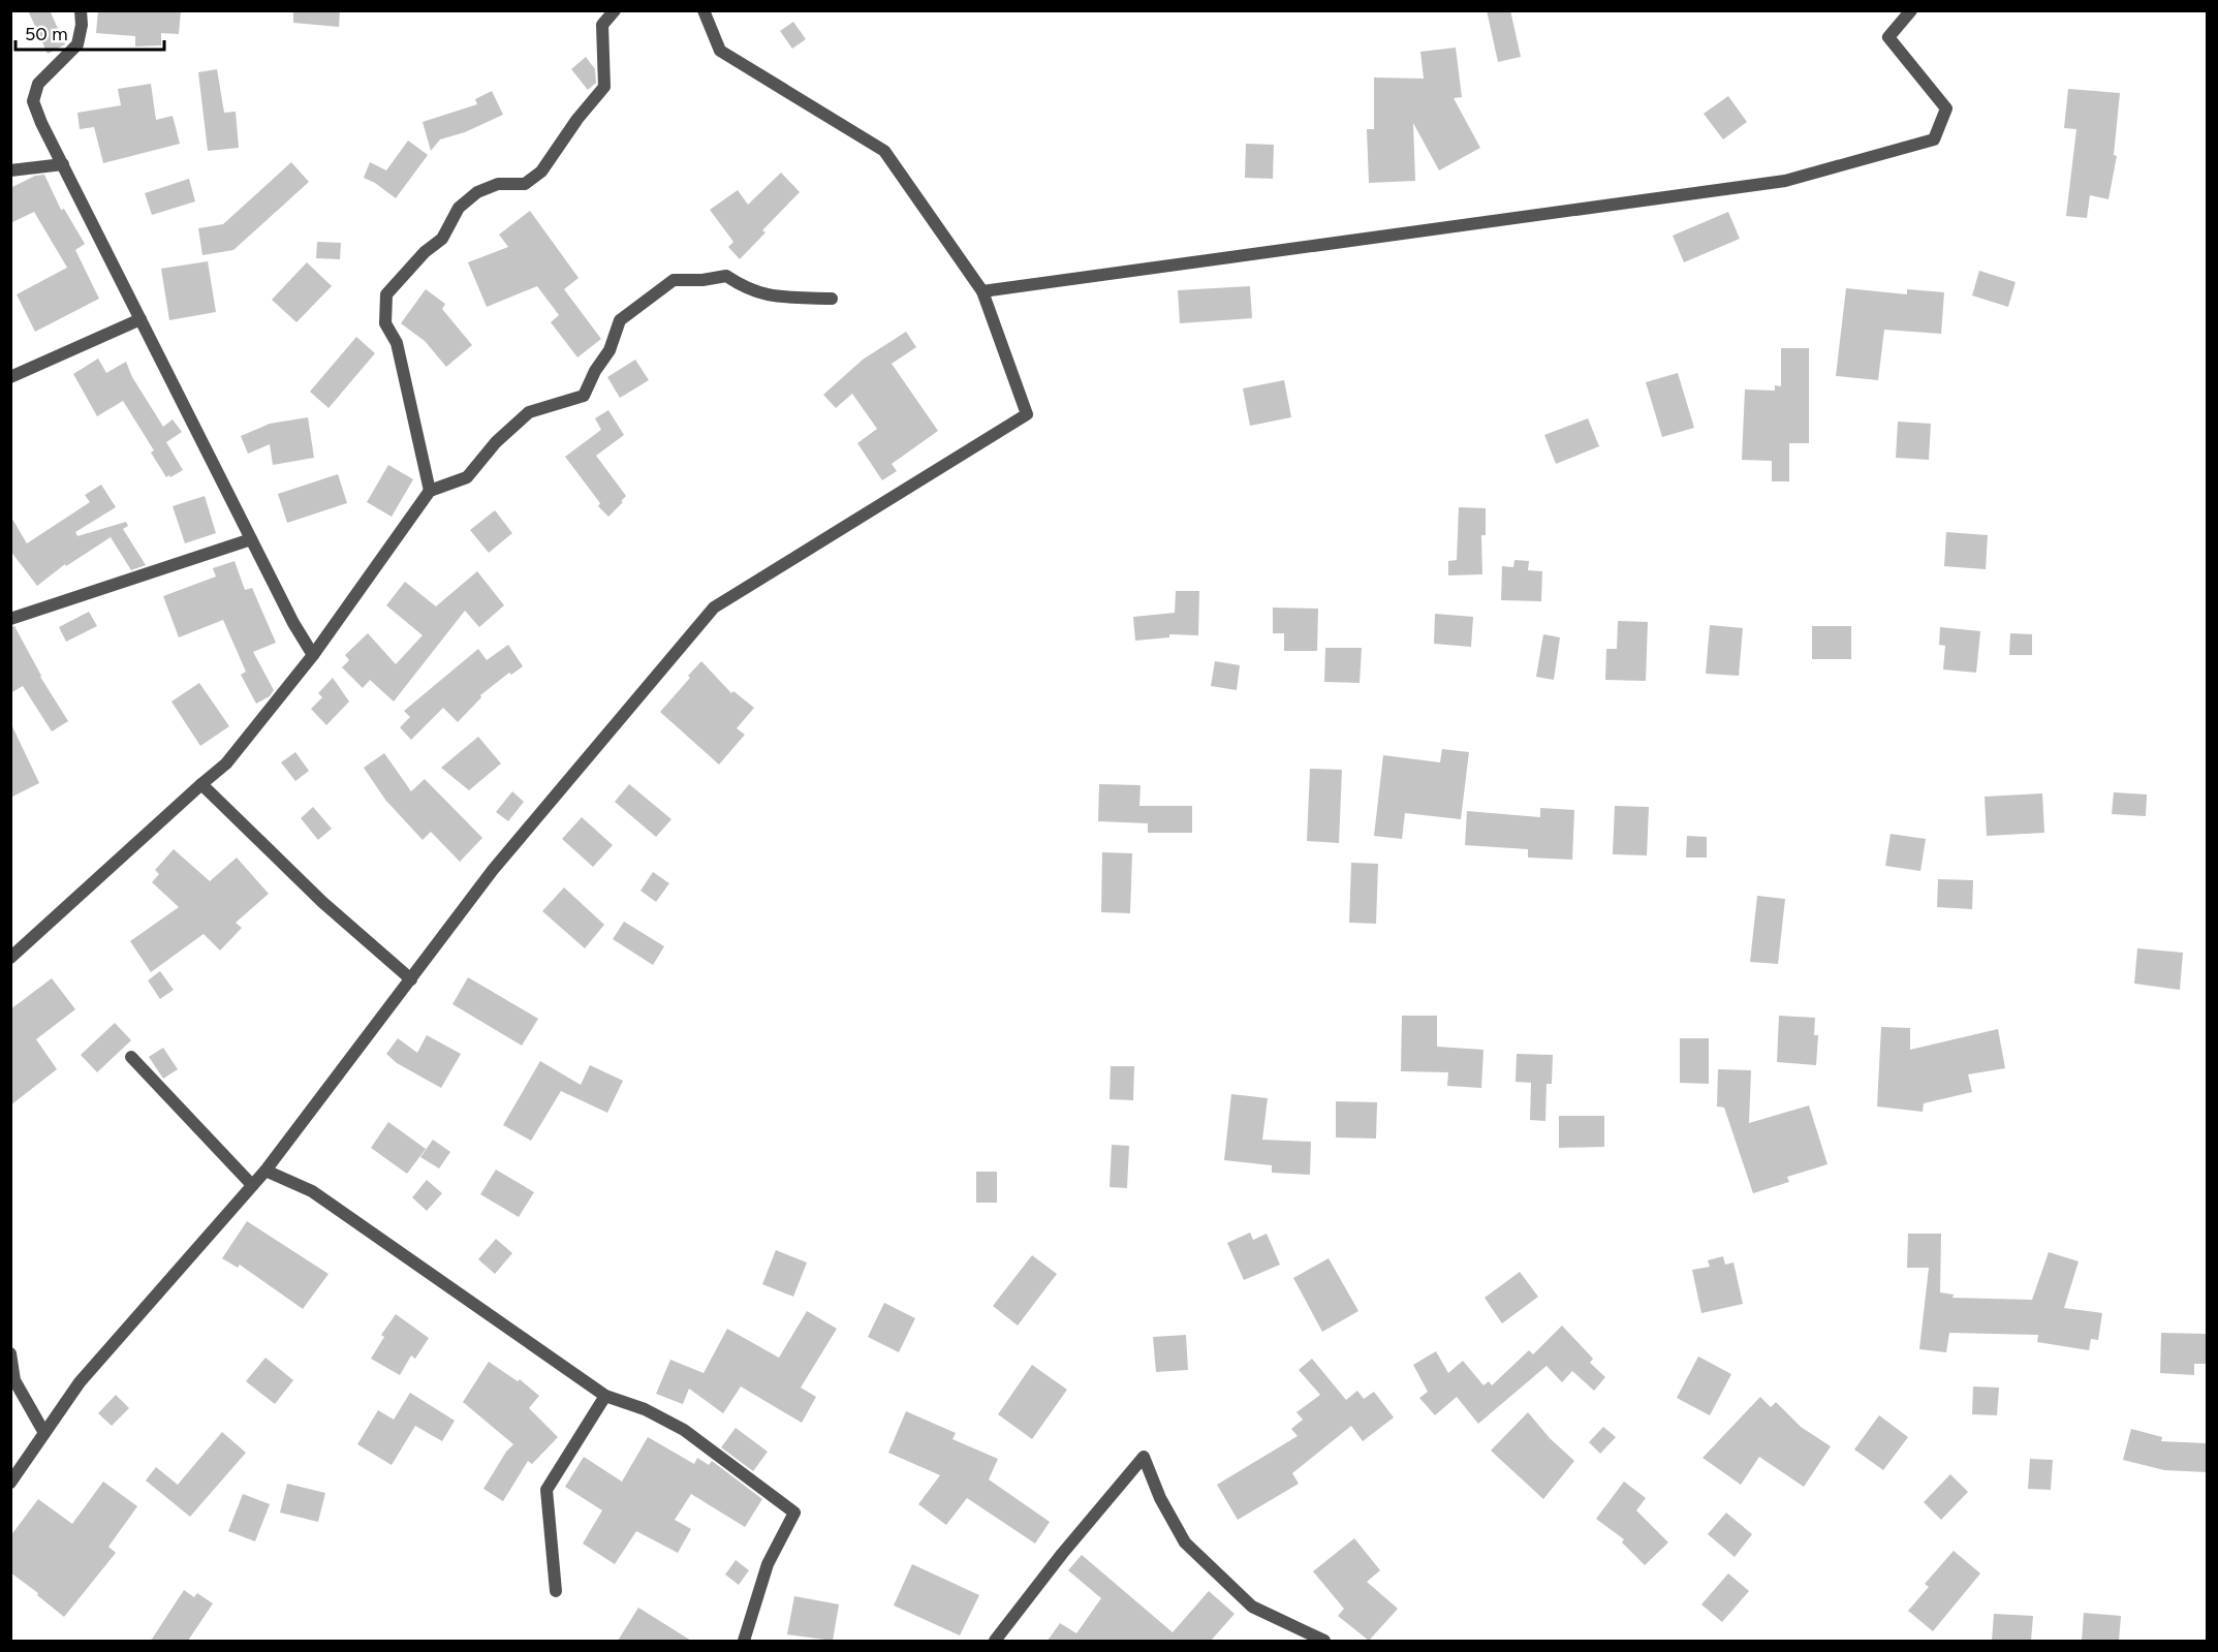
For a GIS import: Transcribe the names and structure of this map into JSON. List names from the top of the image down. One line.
{"scale_bar":"50 m"}
